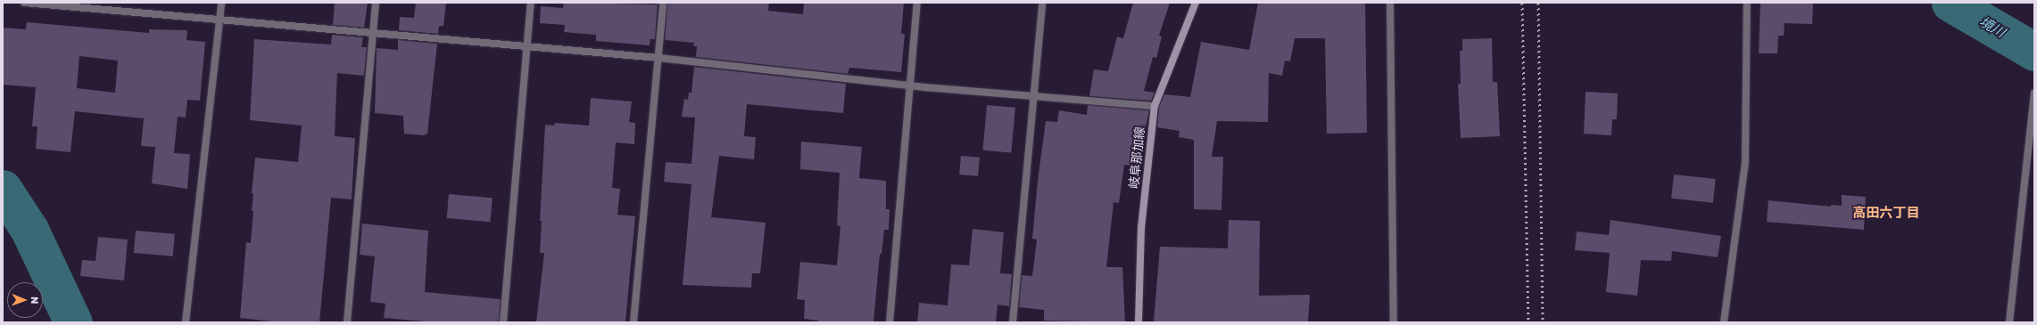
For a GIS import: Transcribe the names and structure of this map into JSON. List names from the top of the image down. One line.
{"streets":{"main road":["岐阜那加線"]},"districts":["高田六丁目"],"water":["境川"],"north":"right"}
